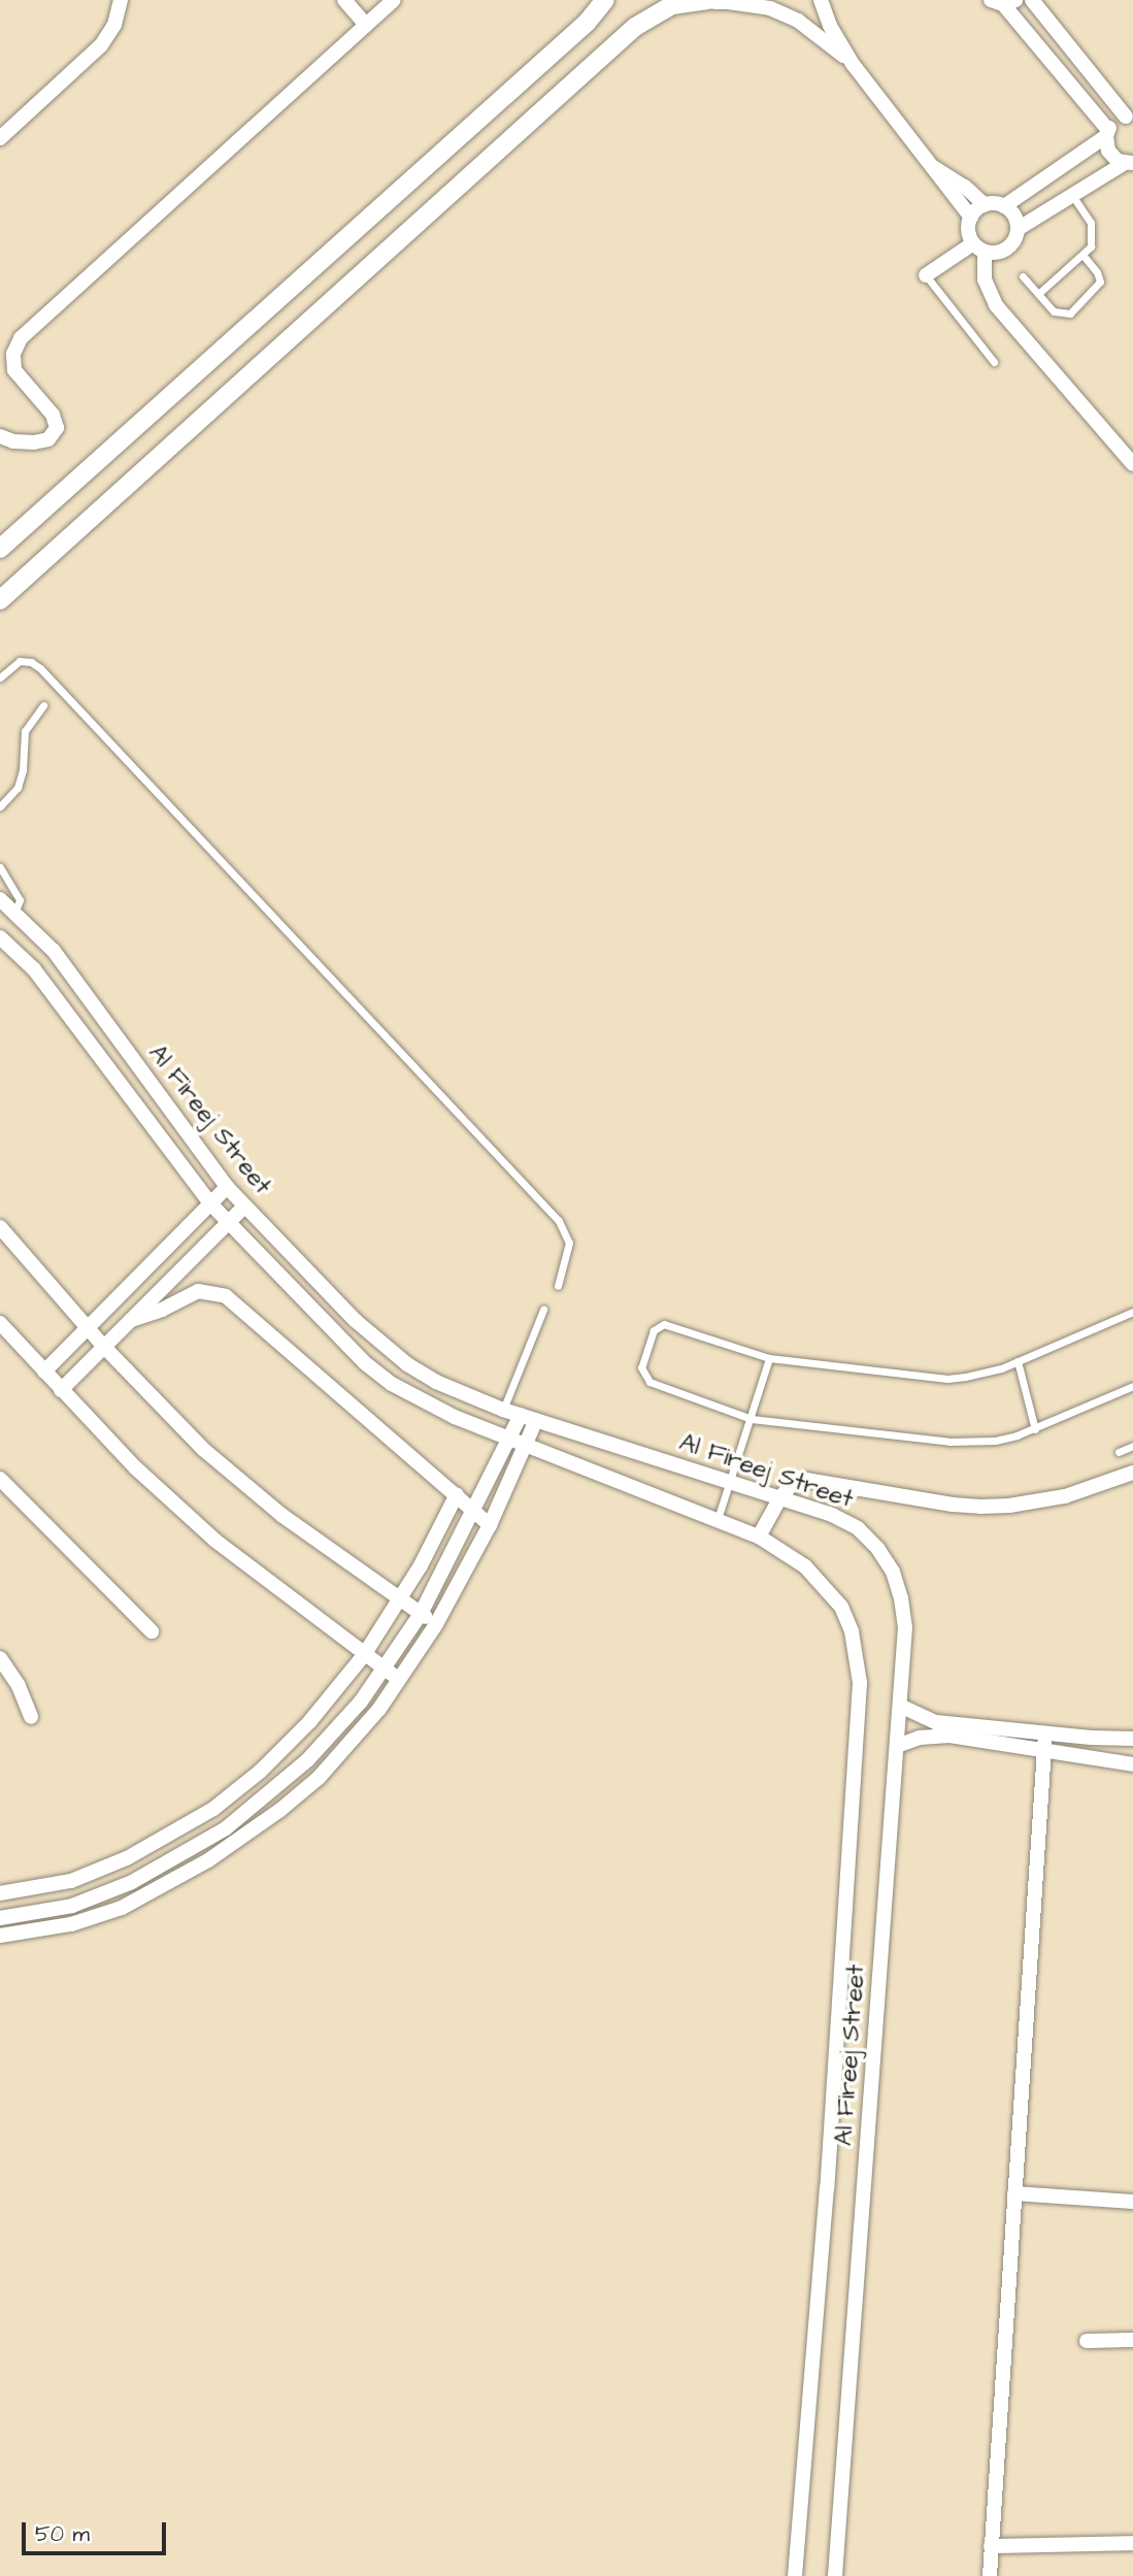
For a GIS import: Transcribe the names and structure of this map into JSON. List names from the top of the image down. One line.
{"streets":{"street":["Al Fireej Street"]},"scale_bar":"50 m"}
